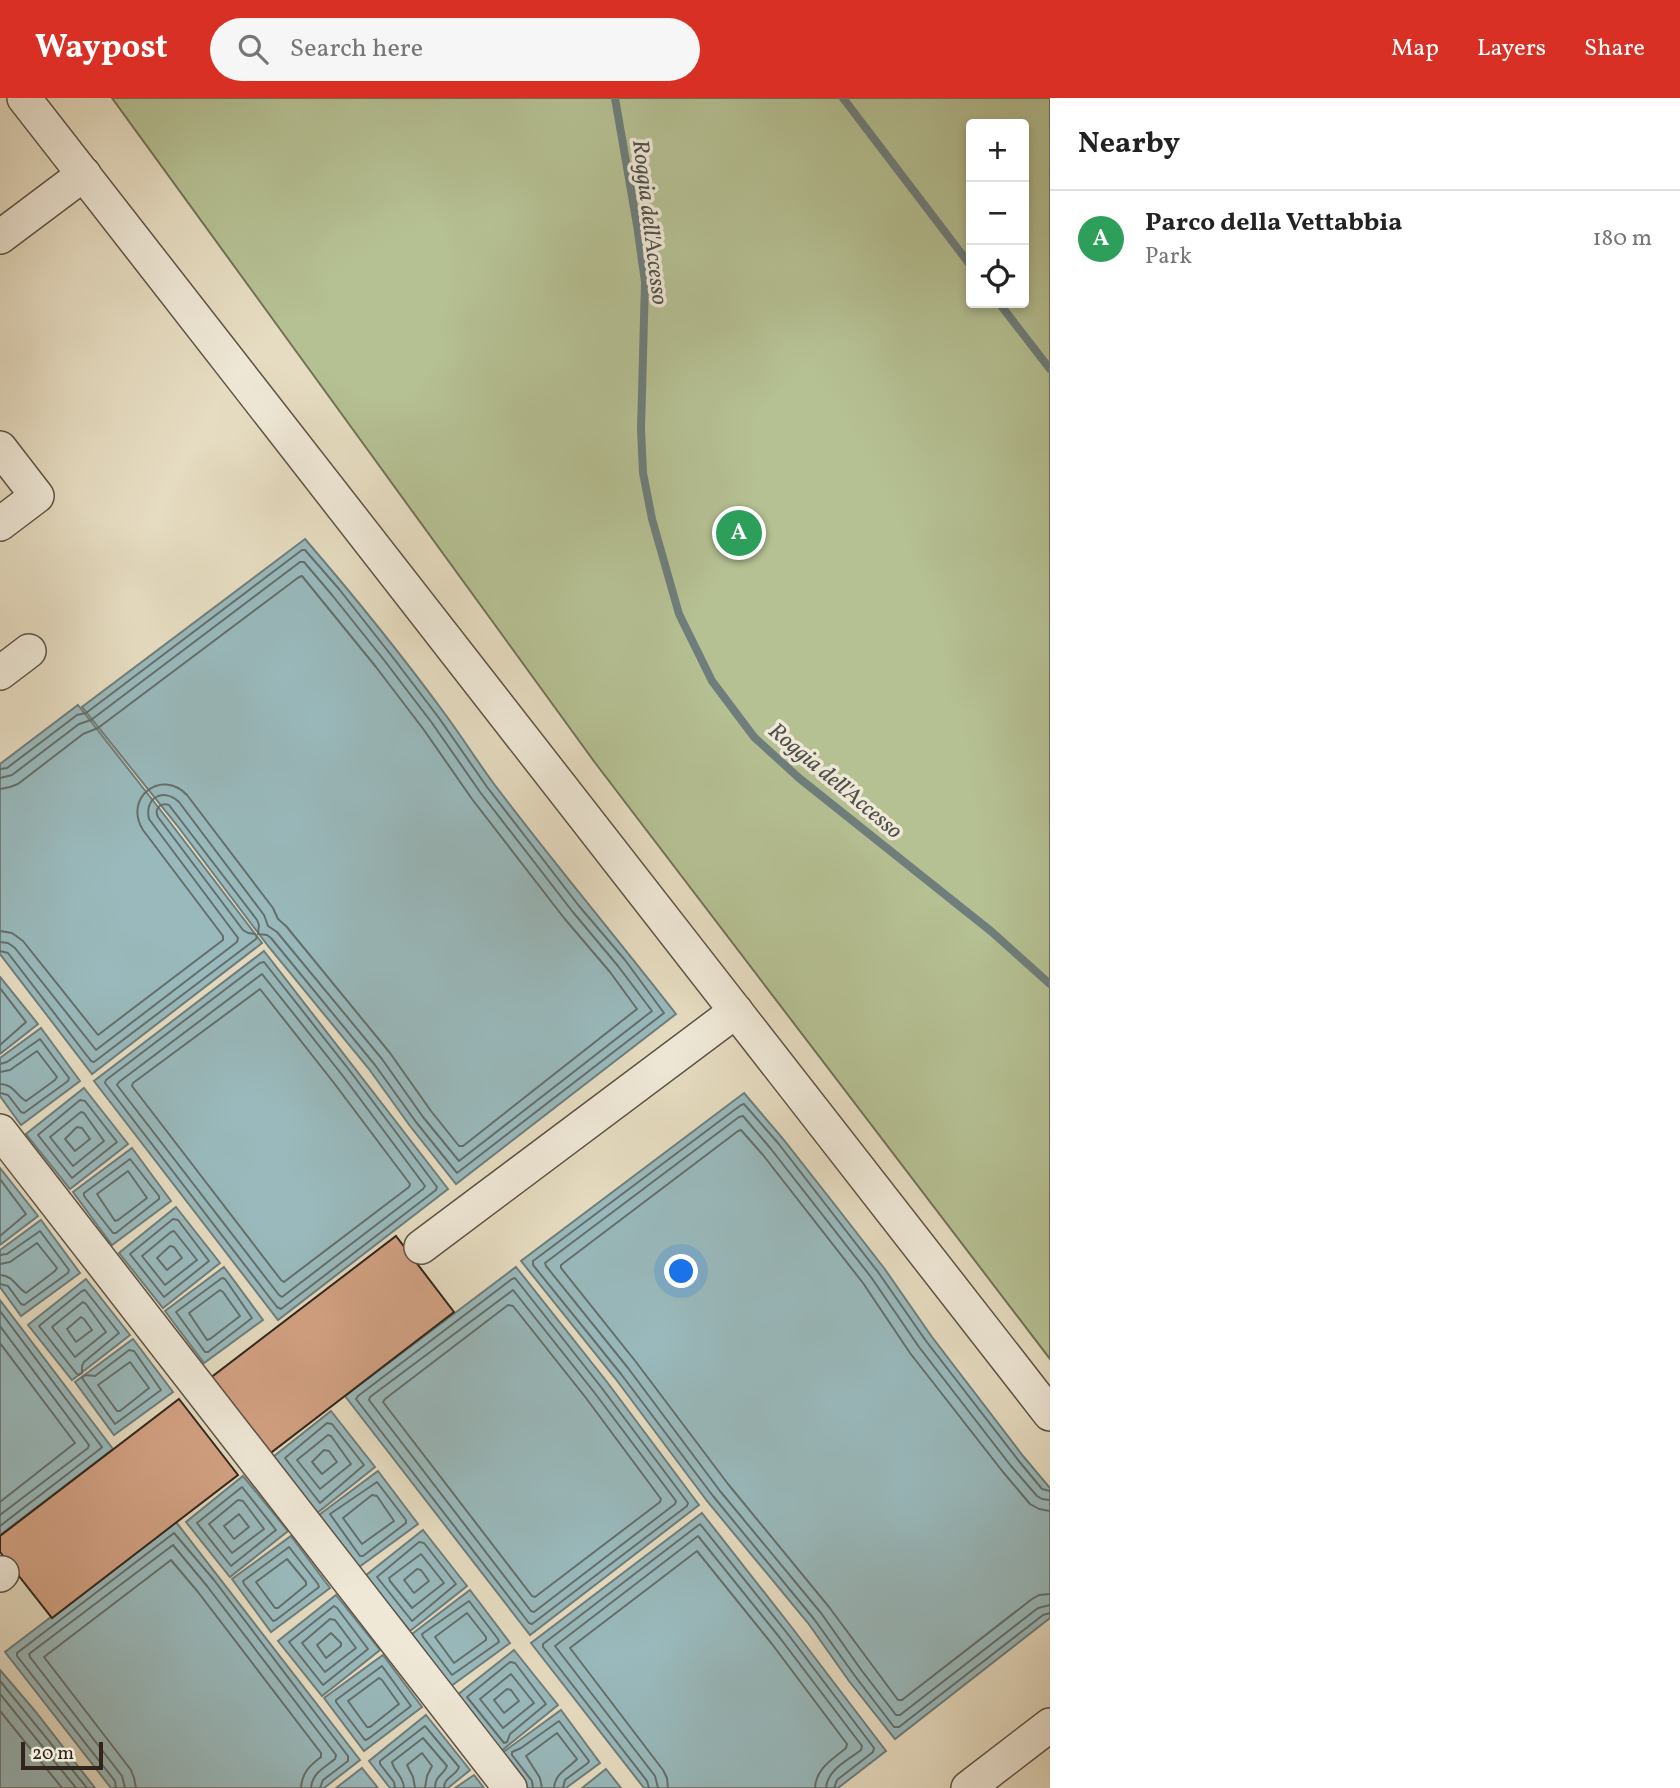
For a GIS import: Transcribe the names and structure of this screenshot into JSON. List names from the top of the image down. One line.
{"water":["Roggia dell'Accesso"],"scale_bar":"20 m","page":{"header":"Waypost","search":"Search here","nav":["Map","Layers","Share"],"heading":"Nearby","map_buttons":["+","−"],"list":[{"mark":"A","name":"Parco della Vettabbia","note":"Park","value":"180 m"}],"pins":"A","scale":"20 m"}}
